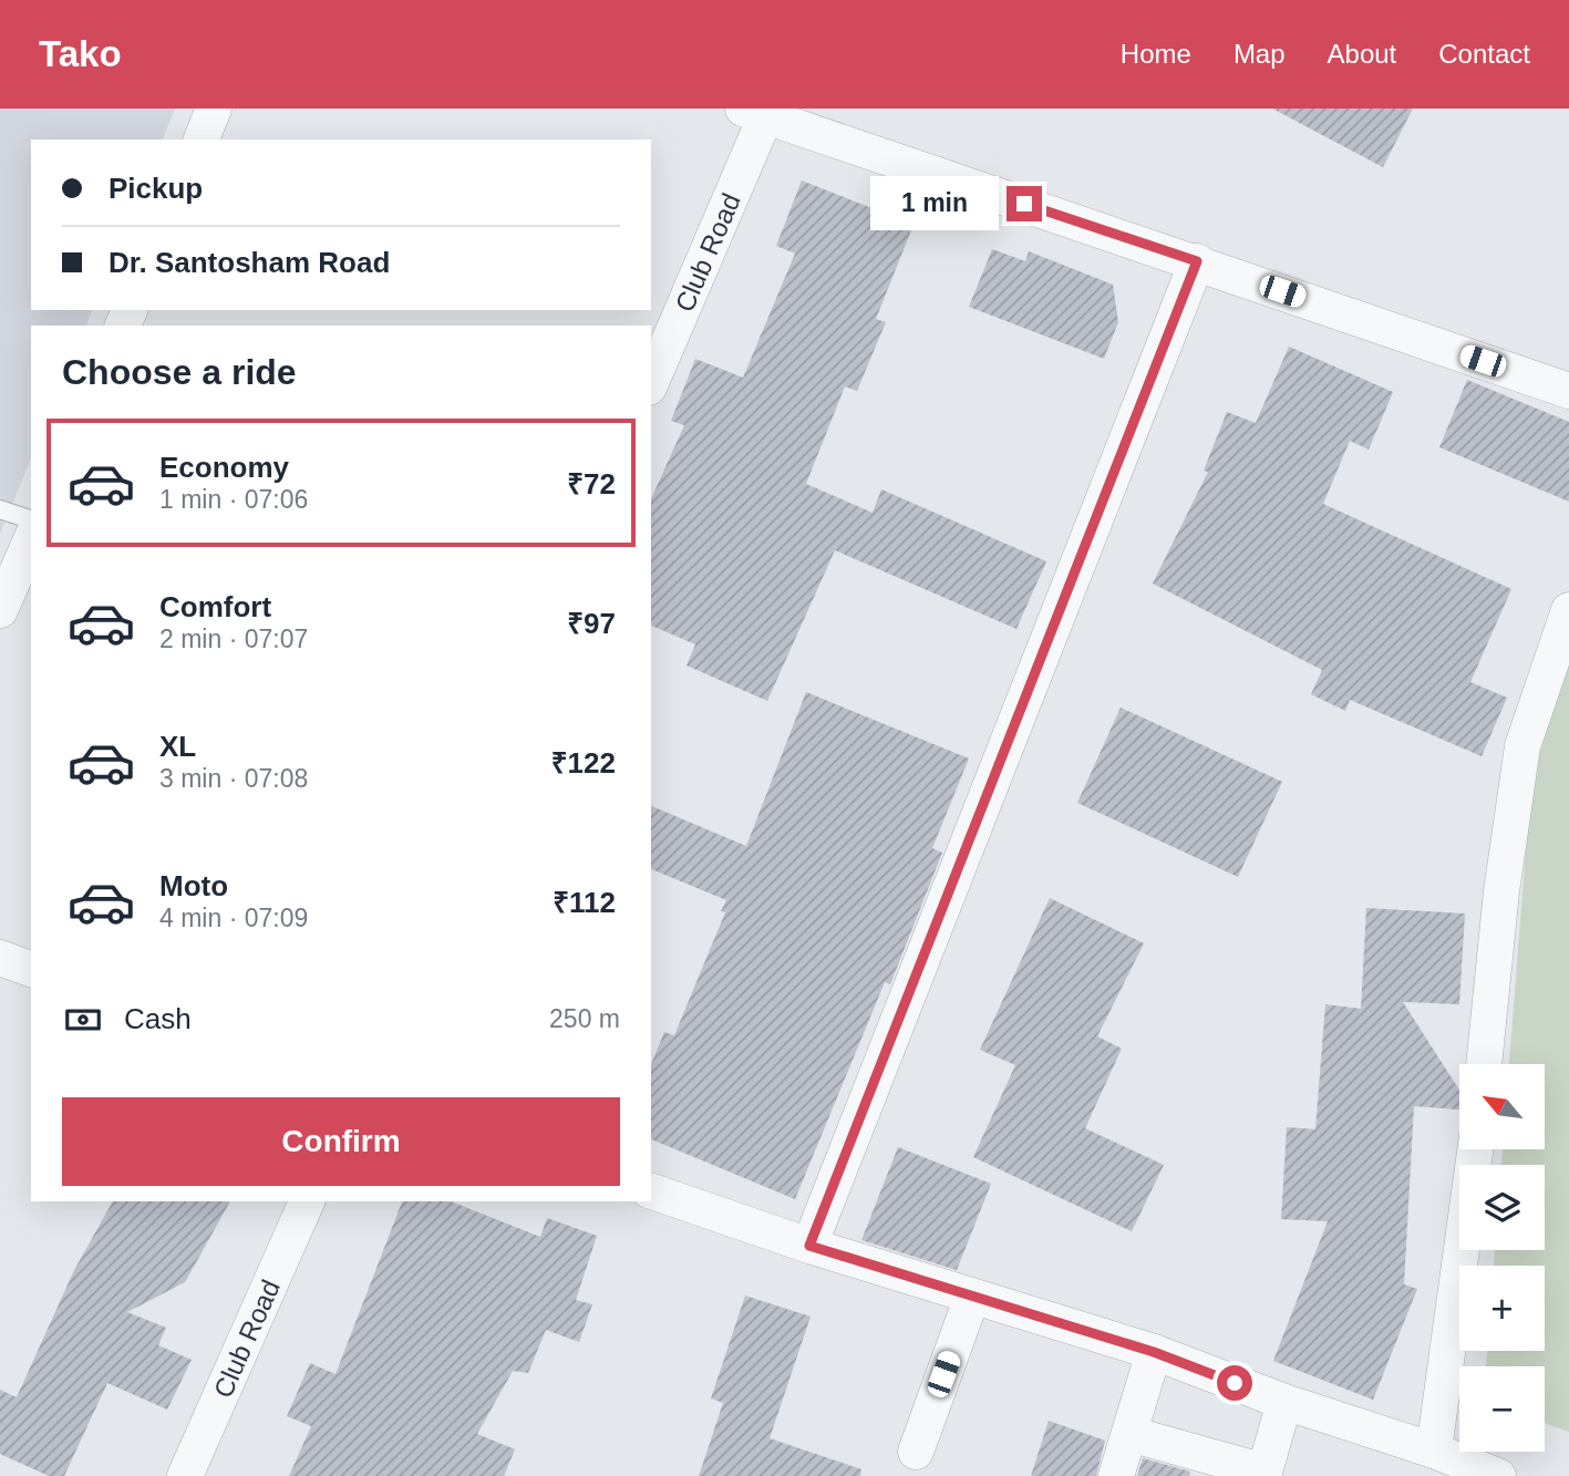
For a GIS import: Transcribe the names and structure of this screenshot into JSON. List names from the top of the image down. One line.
{"streets":{"street":["Club Road"]},"north":"top left","page":{"header":"Tako","nav":["Home","Map","About","Contact"],"banner":["Pickup","Dr. Santosham Road"],"bubble":"1 min","heading":"Choose a ride","list":[{"name":"Economy","note":"1 min · 07:06","value":"₹72"},{"name":"Comfort","note":"2 min · 07:07","value":"₹97"},{"name":"XL","note":"3 min · 07:08","value":"₹122"},{"name":"Moto","note":"4 min · 07:09","value":"₹112"}],"pay":["Cash","250 m"],"map_buttons":["+","−"],"buttons":"Confirm"}}
